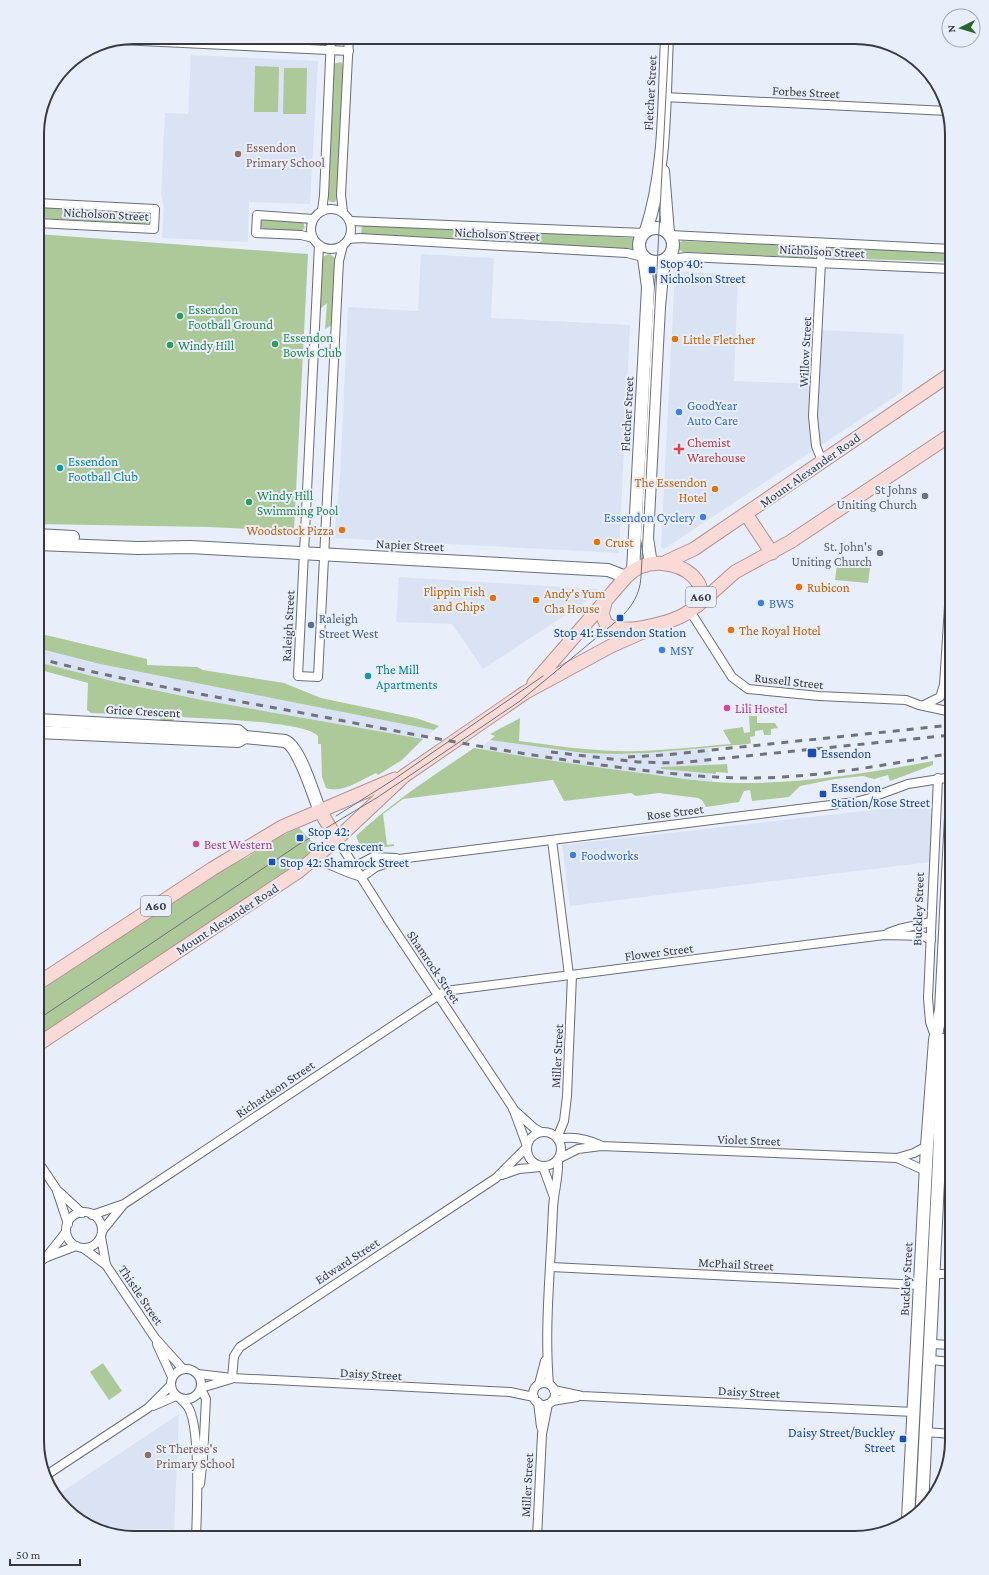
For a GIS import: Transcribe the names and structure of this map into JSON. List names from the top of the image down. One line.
{"streets":{"main road":["Mount Alexander Road","A60"],"street":["Forbes Street","Fletcher Street","Nicholson Street","Willow Street","Napier Street","Raleigh Street","Russell Street","Grice Crescent","Rose Street","Buckley Street","Flower Street","Shamrock Street","Miller Street","Richardson Street","Violet Street","Edward Street","McPhail Street","Thistle Street","Daisy Street"]},"crossings":[["Forbes Street","Fletcher Street"],["Fletcher Street","Nicholson Street"],["Fletcher Street","Napier Street"],["Fletcher Street","A60"],["Nicholson Street","Willow Street"],["Nicholson Street","Raleigh Street"],["Willow Street","Mount Alexander Road"],["Mount Alexander Road","A60"],["Mount Alexander Road","Grice Crescent"],["Mount Alexander Road","Shamrock Street"],["Napier Street","A60"],["Napier Street","Raleigh Street"],["A60","Russell Street"],["Rose Street","Buckley Street"],["Rose Street","Shamrock Street"],["Rose Street","Miller Street"],["Buckley Street","Flower Street"],["Buckley Street","Violet Street"],["Buckley Street","McPhail Street"],["Buckley Street","Daisy Street"],["Flower Street","Shamrock Street"],["Flower Street","Miller Street"],["Flower Street","Richardson Street"],["Shamrock Street","Miller Street"],["Shamrock Street","Richardson Street"],["Shamrock Street","Violet Street"],["Shamrock Street","Edward Street"],["Miller Street","Violet Street"],["Miller Street","Edward Street"],["Miller Street","Daisy Street"],["Richardson Street","Thistle Street"],["Violet Street","Edward Street"],["Edward Street","Daisy Street"],["Thistle Street","Daisy Street"]],"places":{"other":["Essendon Primary School","Essendon Football Ground","Little Fletcher","Essendon Bowls Club","Windy Hill","GoodYear Auto Care","Essendon Football Club","The Essendon Hotel","St Johns Uniting Church","Windy Hill Swimming Pool","Essendon Cyclery","Woodstock Pizza","Crust","St. John's Uniting Church","Rubicon","Flippin Fish and Chips","Andy's Yum Cha House","BWS","Raleigh Street West","The Royal Hotel","MSY","The Mill Apartments","Lili Hostel","Best Western","Foodworks","St Therese's Primary School"],"transit":["Stop 40: Nicholson Street","Stop 41: Essendon Station","Essendon","Essendon Station/Rose Street","Stop 42: Grice Crescent","Stop 42: Shamrock Street","Daisy Street/Buckley Street"],"health":["Chemist Warehouse"]},"scale_bar":"50 m","north":"left"}
